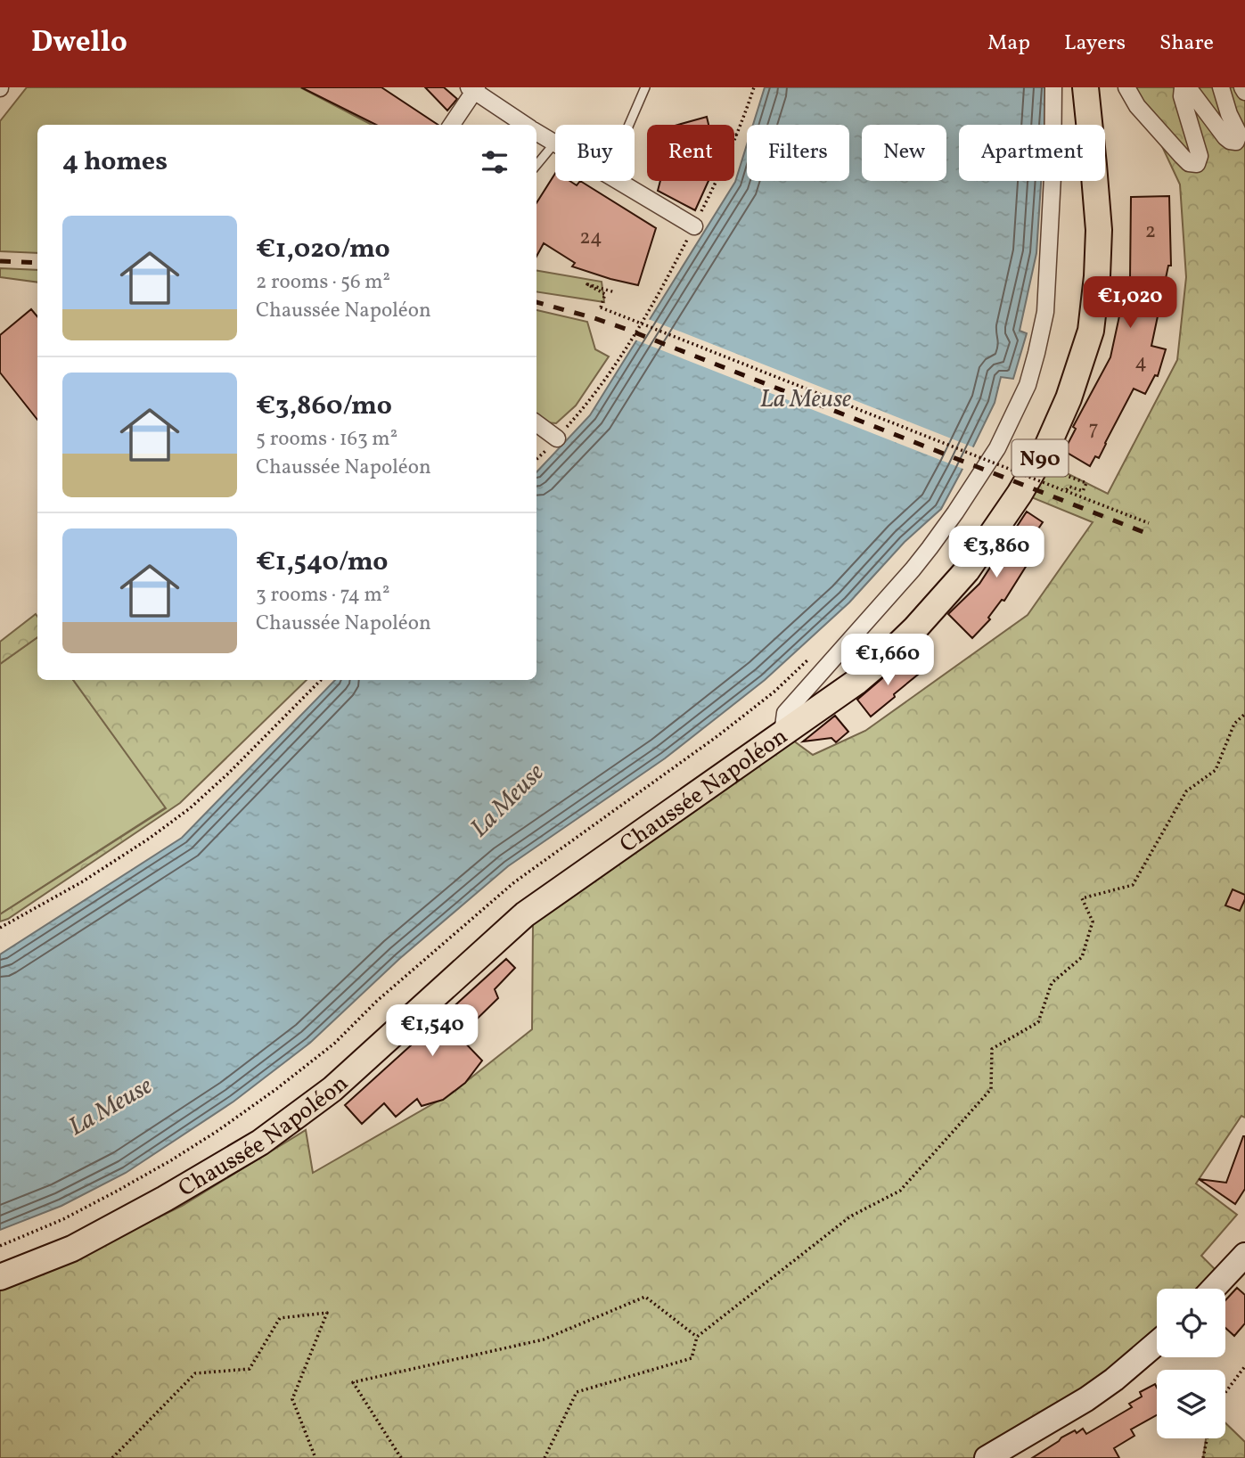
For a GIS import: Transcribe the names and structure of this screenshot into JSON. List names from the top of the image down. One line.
{"streets":{"main road":["N90","Chaussée Napoléon"]},"water":["La Meuse"],"house_numbers":["2","24","4","7"],"page":{"header":"Dwello","nav":["Map","Layers","Share"],"chip":["Buy","Rent","Filters","New","Apartment"],"heading":"4 homes","list":[{"name":"€1,020/mo","note":"2 rooms · 56 m² · Chaussée Napoléon"},{"name":"€3,860/mo","note":"5 rooms · 163 m² · Chaussée Napoléon"},{"name":"€1,540/mo","note":"3 rooms · 74 m² · Chaussée Napoléon"}],"price":["€1,020","€3,860","€1,660","€1,540"]}}
